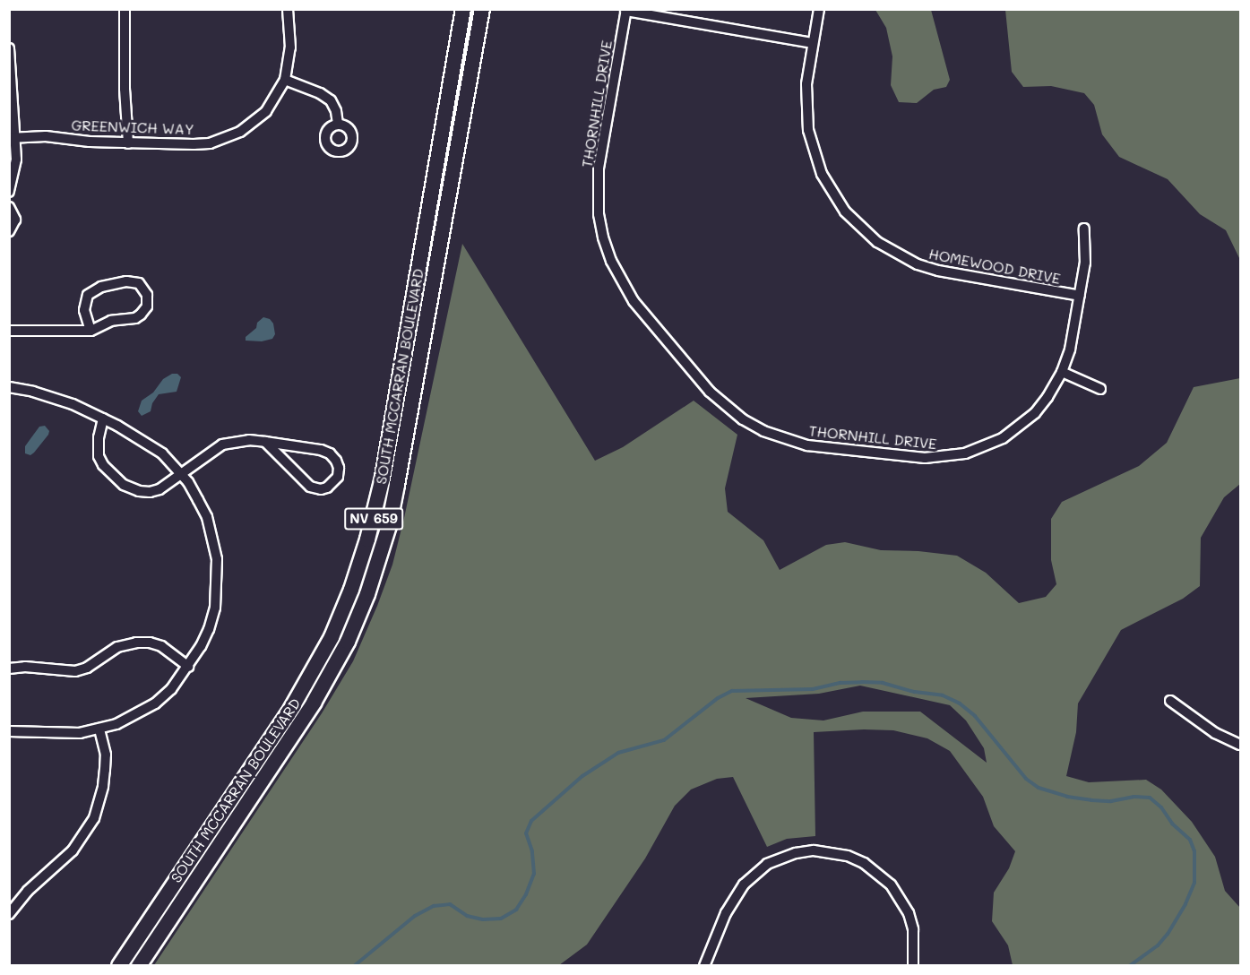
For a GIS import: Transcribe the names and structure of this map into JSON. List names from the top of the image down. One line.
{"streets":{"main road":["SOUTH MCCARRAN BOULEVARD","NV 659"],"street":["THORNHILL DRIVE","GREENWICH WAY","HOMEWOOD DRIVE"]},"crossings":[["THORNHILL DRIVE","HOMEWOOD DRIVE"]]}
